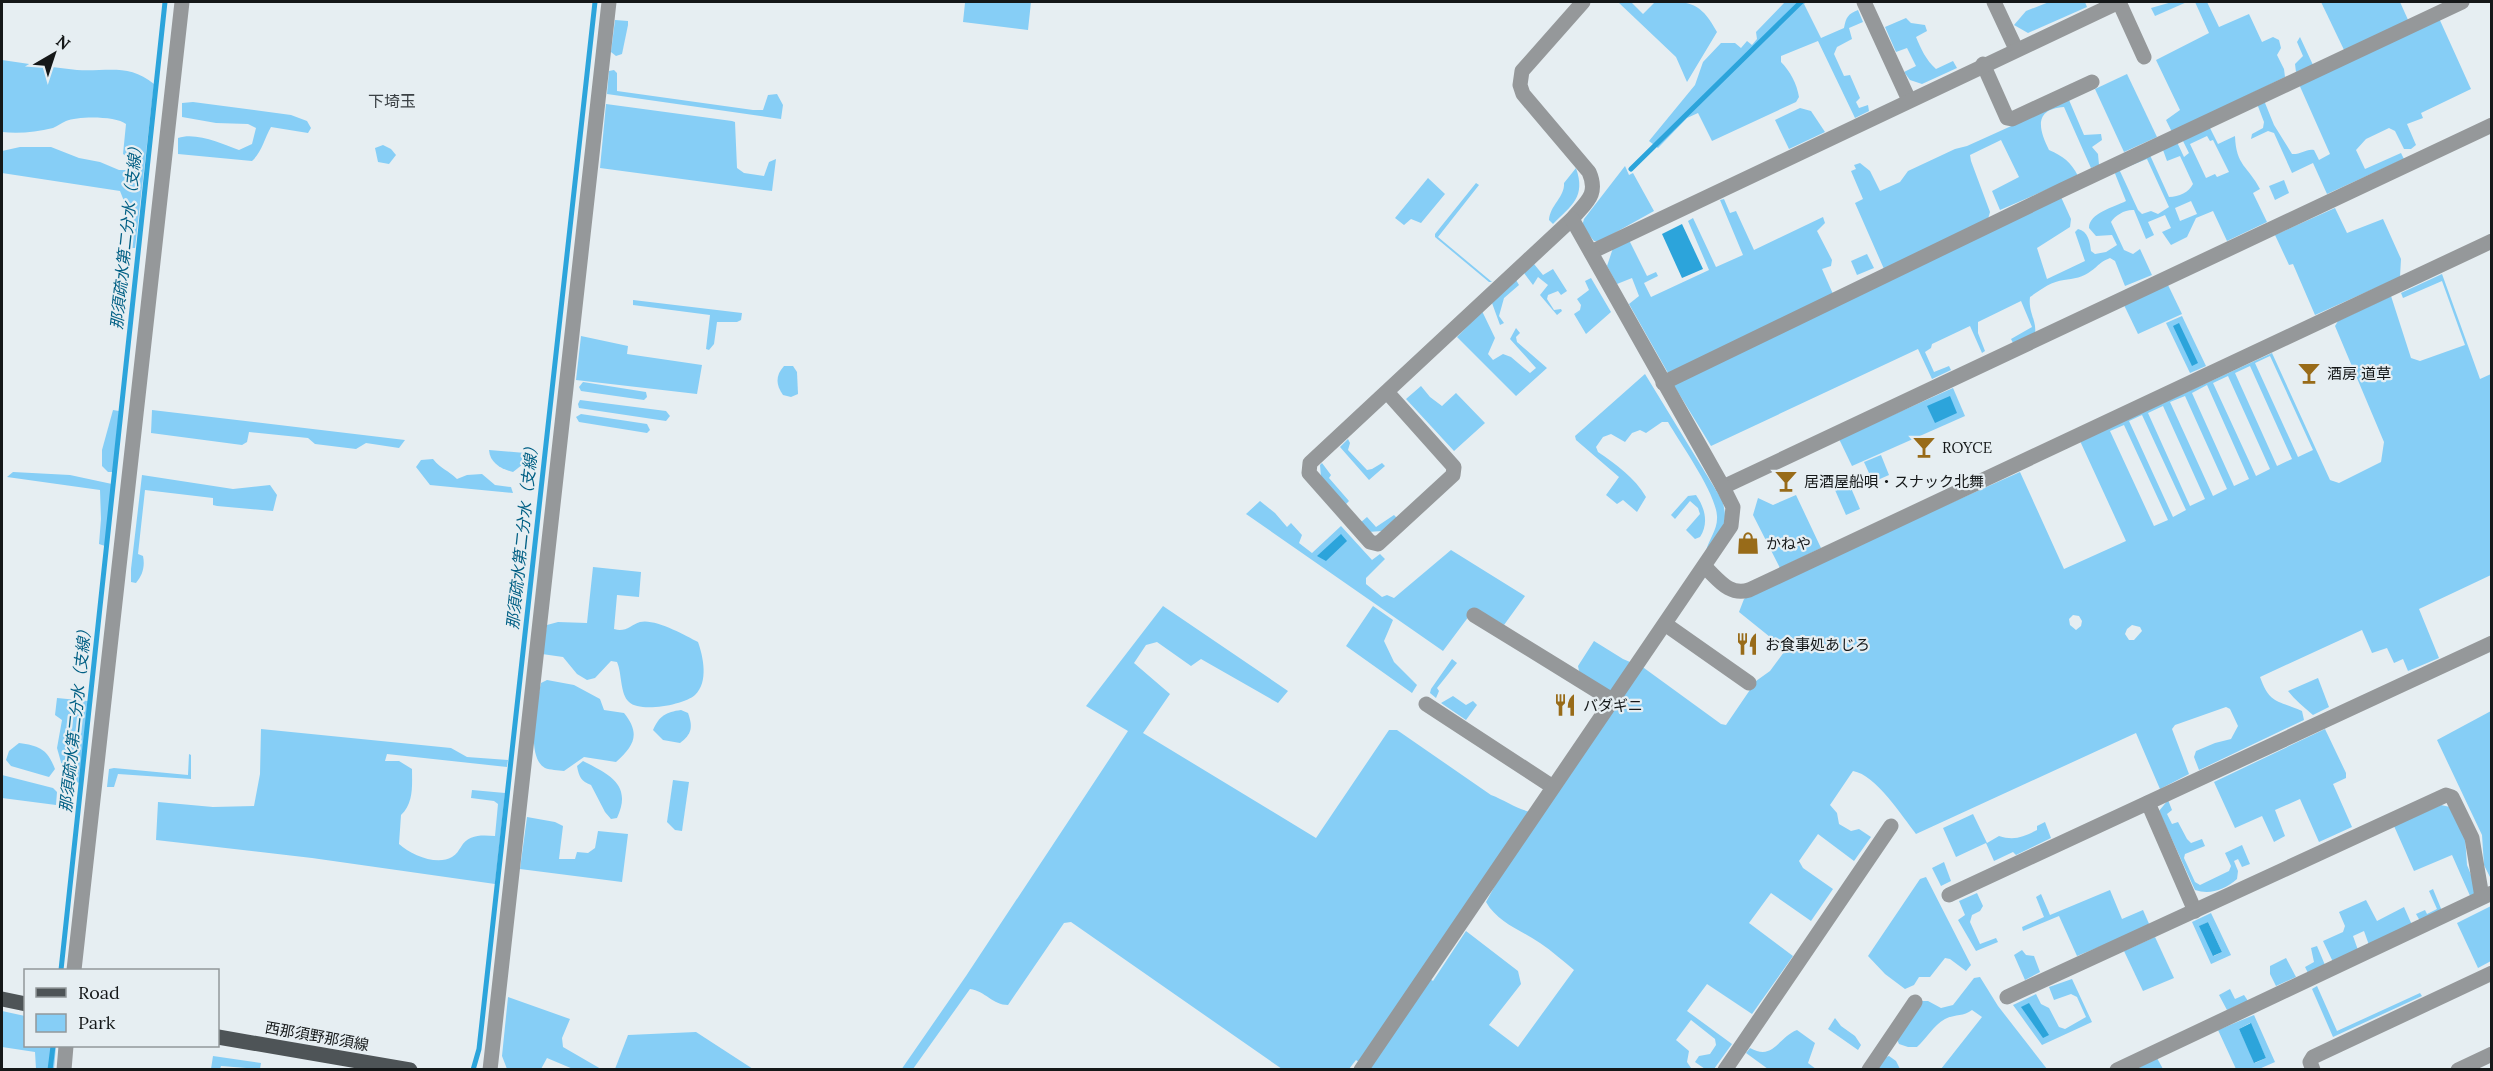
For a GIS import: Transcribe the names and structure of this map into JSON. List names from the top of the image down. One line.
{"streets":{"main road":["西那須野那須線"]},"districts":["下埼玉"],"water":["那須疏水第二分水（支線）"],"places":{"bar":["酒房 道草","ROYCE","居酒屋船唄・スナック北舞"],"shop":["かねや"],"restaurant":["お食事処あじろ","バダギニ"]},"legend":["Road","Park"],"north":"top right"}
